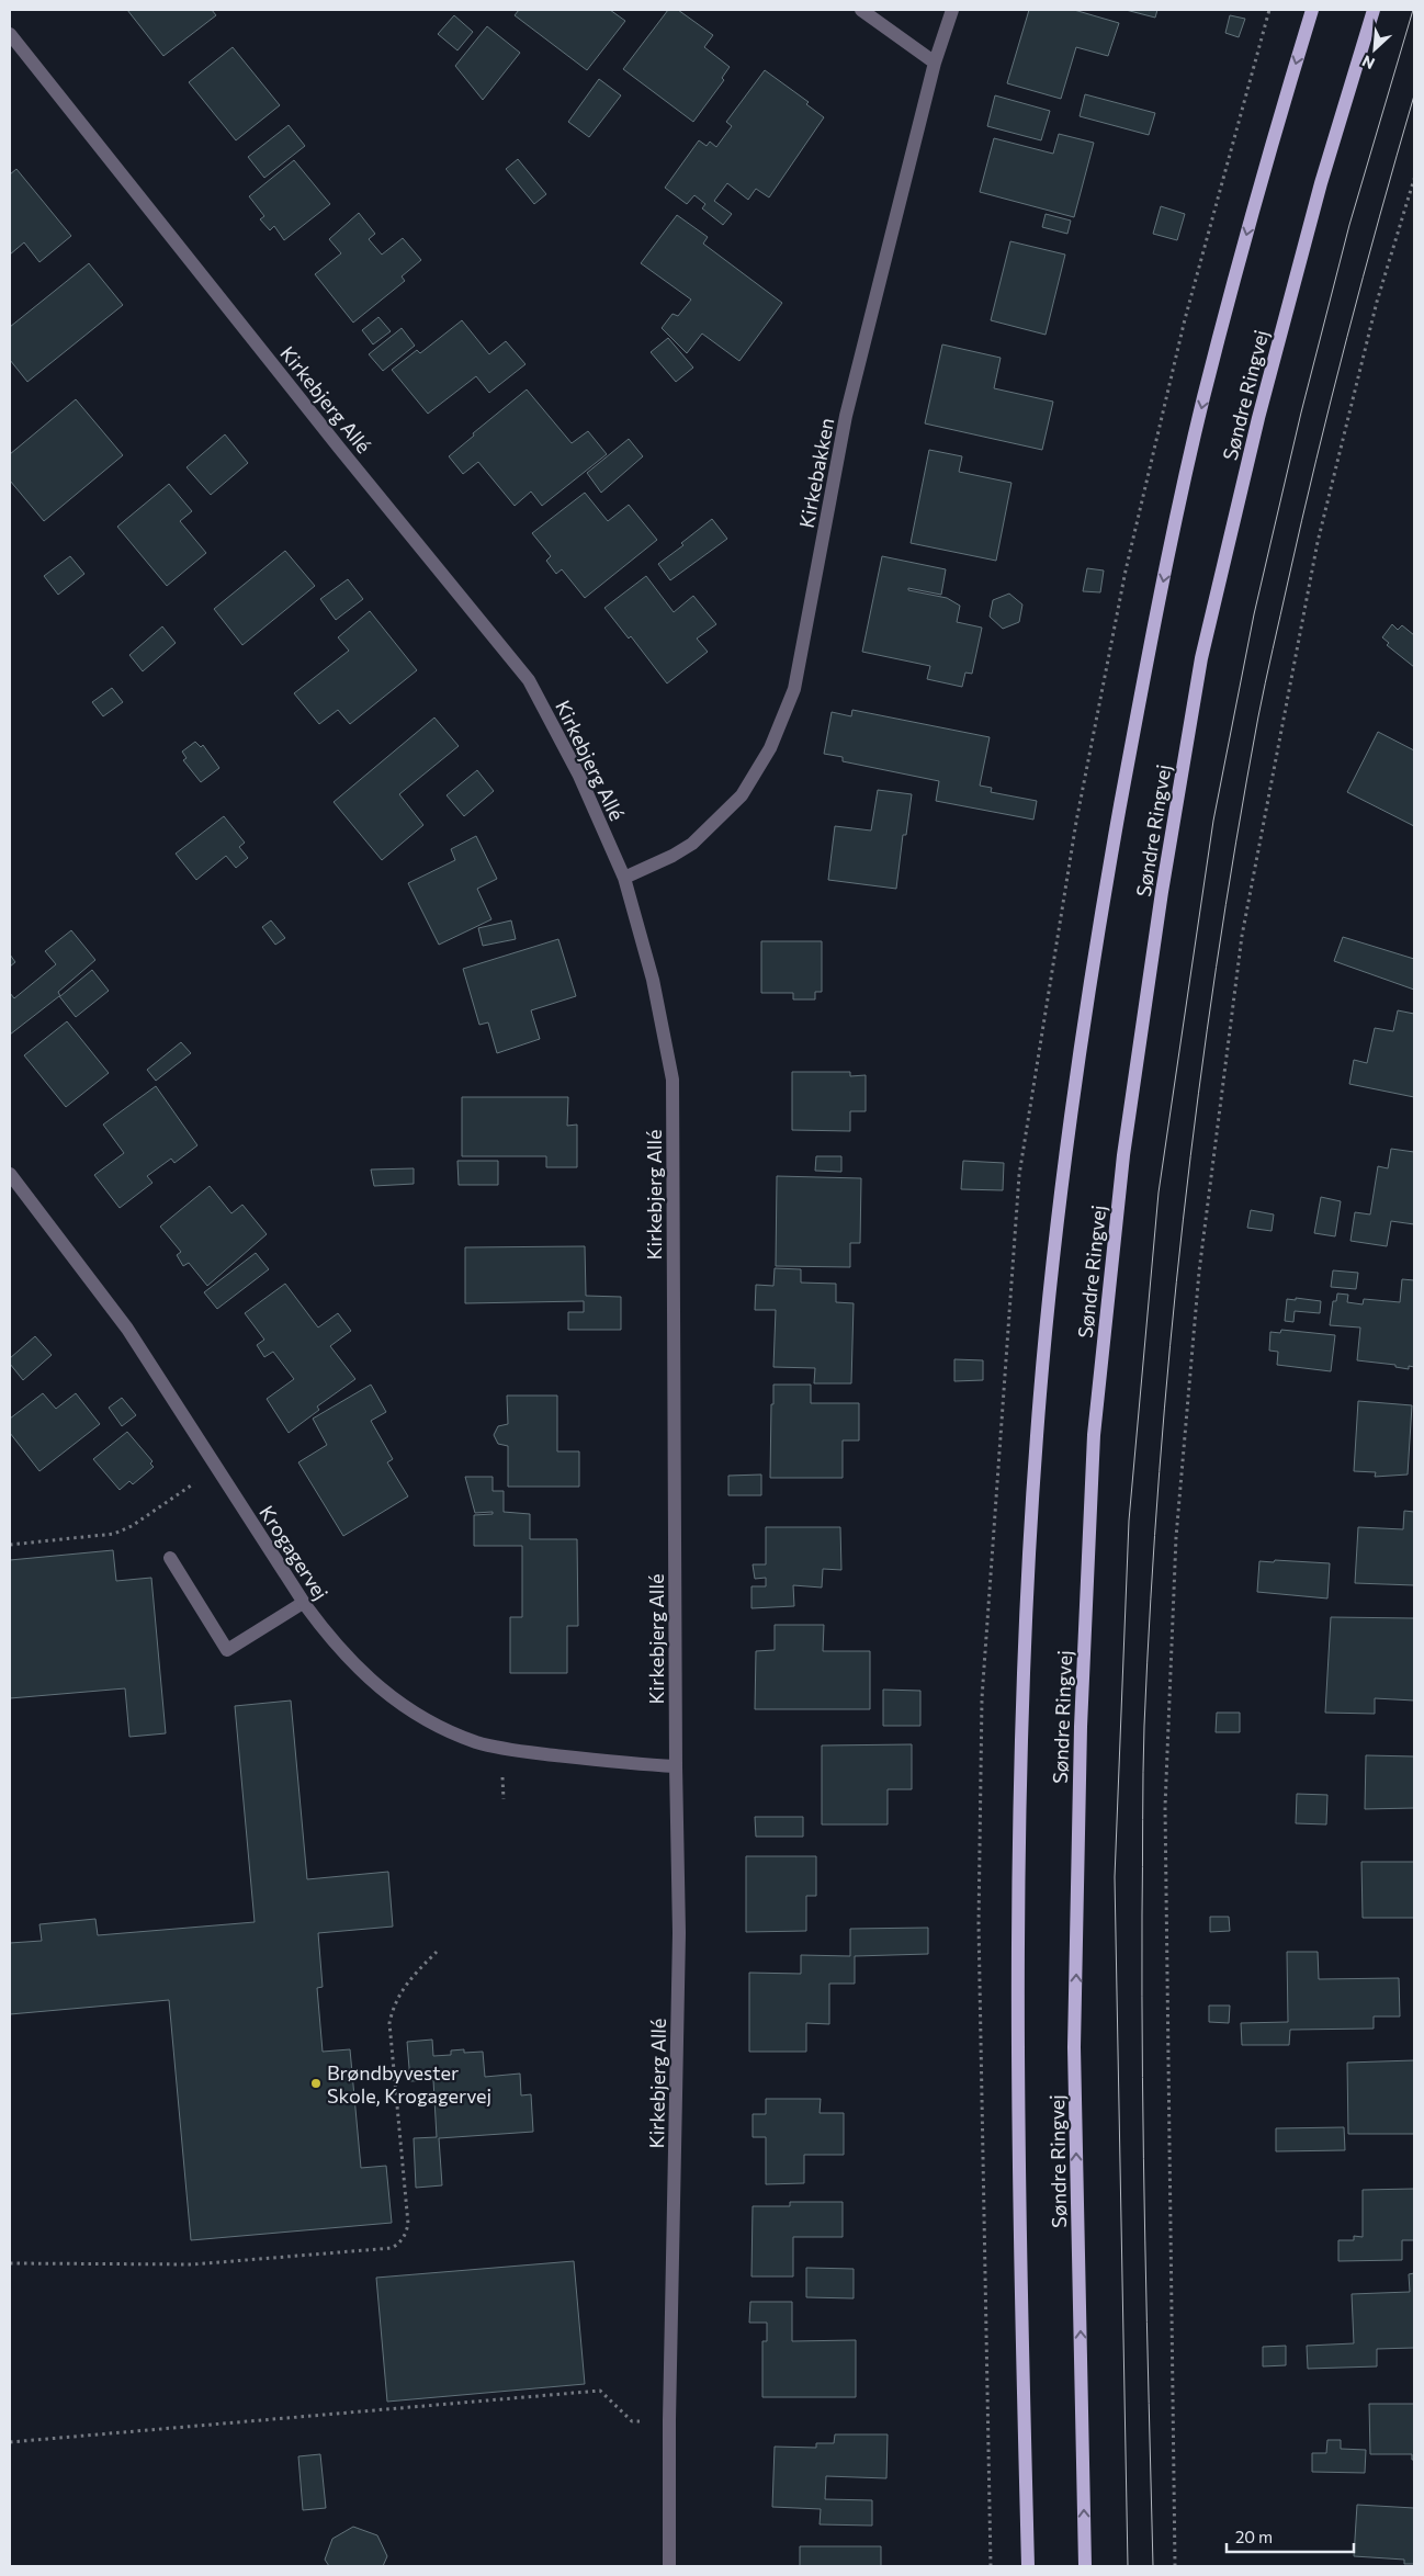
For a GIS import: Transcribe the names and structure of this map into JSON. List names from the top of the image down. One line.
{"streets":{"main road":["Søndre Ringvej"],"street":["Kirkebjerg Allé","Kirkebakken","Krogagervej"]},"crossings":[["Kirkebjerg Allé","Kirkebakken"],["Kirkebjerg Allé","Krogagervej"]],"places":["Brøndbyvester Skole, Krogagervej"],"scale_bar":"20 m","north":"bottom left"}
